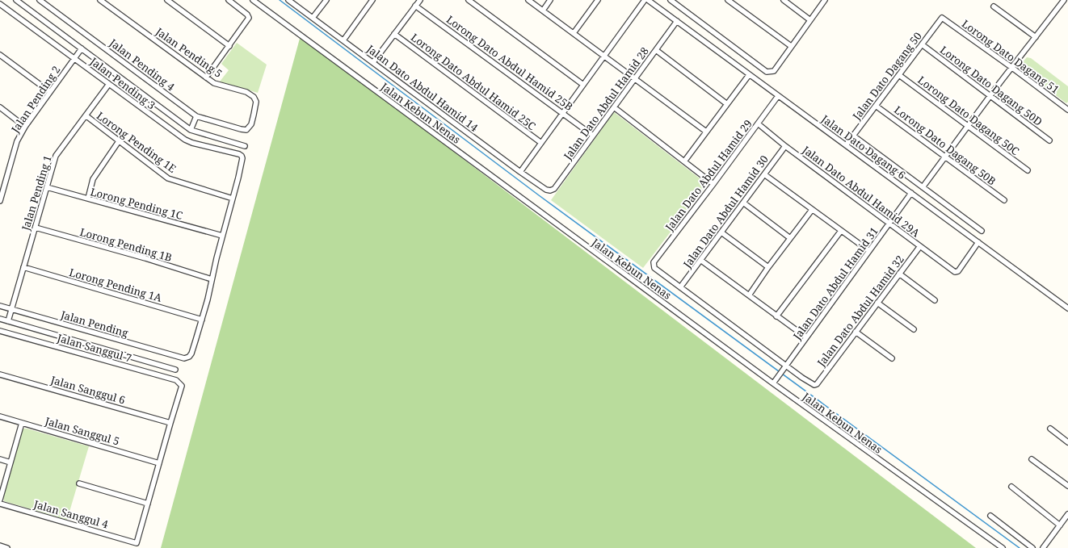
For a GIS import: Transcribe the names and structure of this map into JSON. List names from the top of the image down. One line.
{"streets":{"street":["Jalan Pending 5","Lorong Dato Dagang 51","Lorong Dato Abdul Hamid 25B","Jalan Pending 4","Jalan Dato Dagang 50","Lorong Dato Abdul Hamid 25C","Jalan Pending 3","Lorong Dato Dagang 50D","Jalan Dato Abdul Hamid 14","Jalan Pending 2","Jalan Dato Abdul Hamid 28","Jalan Kebun Nenas","Lorong Dato Dagang 50C","Lorong Pending 1E","Lorong Dato Dagang 50B","Jalan Dato Dagang 6","Jalan Dato Abdul Hamid 29","Jalan Dato Abdul Hamid 29A","Jalan Pending 1","Lorong Pending 1C","Jalan Dato Abdul Hamid 30","Lorong Pending 1B","Jalan Dato Abdul Hamid 31","Lorong Pending 1A","Jalan Dato Abdul Hamid 32","Jalan Pending","Jalan Sanggul 7","Jalan Sanggul 6","Jalan Sanggul 5","Jalan Sanggul 4"]},"crossings":[["Jalan Pending 5","Jalan Pending 4"],["Lorong Dato Dagang 51","Jalan Dato Dagang 50"],["Lorong Dato Abdul Hamid 25B","Jalan Dato Abdul Hamid 28"],["Jalan Dato Dagang 50","Lorong Dato Dagang 50D"],["Jalan Dato Dagang 50","Lorong Dato Dagang 50C"],["Jalan Dato Dagang 50","Lorong Dato Dagang 50B"],["Jalan Dato Dagang 50","Jalan Dato Dagang 6"],["Jalan Pending 3","Jalan Pending 2"],["Jalan Pending 3","Lorong Pending 1E"],["Jalan Pending 3","Jalan Pending 1"],["Jalan Dato Abdul Hamid 14","Jalan Dato Abdul Hamid 28"],["Jalan Dato Abdul Hamid 28","Jalan Dato Dagang 6"],["Jalan Kebun Nenas","Jalan Dato Abdul Hamid 31"],["Lorong Pending 1E","Jalan Pending 1"],["Jalan Dato Dagang 6","Jalan Dato Abdul Hamid 29"],["Jalan Dato Dagang 6","Jalan Dato Abdul Hamid 29A"],["Jalan Dato Dagang 6","Jalan Dato Abdul Hamid 31"],["Jalan Dato Abdul Hamid 29","Jalan Dato Abdul Hamid 29A"],["Jalan Dato Abdul Hamid 29","Jalan Dato Abdul Hamid 30"],["Jalan Dato Abdul Hamid 29A","Jalan Dato Abdul Hamid 30"],["Jalan Dato Abdul Hamid 29A","Jalan Dato Abdul Hamid 31"],["Jalan Dato Abdul Hamid 29A","Jalan Dato Abdul Hamid 32"],["Jalan Pending 1","Lorong Pending 1C"],["Jalan Pending 1","Lorong Pending 1B"],["Jalan Pending 1","Lorong Pending 1A"],["Jalan Pending 1","Jalan Pending"],["Jalan Dato Abdul Hamid 31","Jalan Dato Abdul Hamid 32"],["Lorong Pending 1A","Jalan Pending"],["Jalan Sanggul 7","Jalan Sanggul 6"]]}
